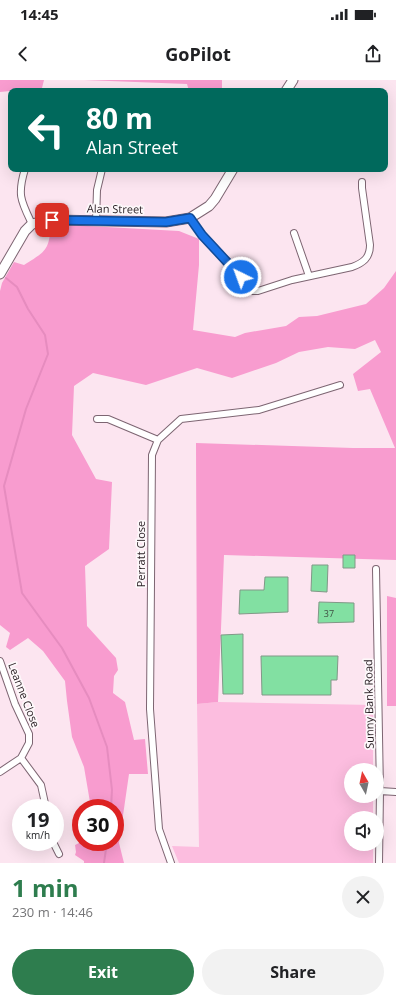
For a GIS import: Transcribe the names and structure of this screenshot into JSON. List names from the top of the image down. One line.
{"streets":{"street":["Alan Street","Perratt Close","Leanne Close","Sunny Bank Road"]},"house_numbers":["37"],"north":"top","page":{"status":"14:45","header":"GoPilot","turn":["80 m","Alan Street"],"speed":"19 km/h","limit":"30","heading":["1 min","230 m · 14:46"],"buttons":["Exit","Share"]}}
